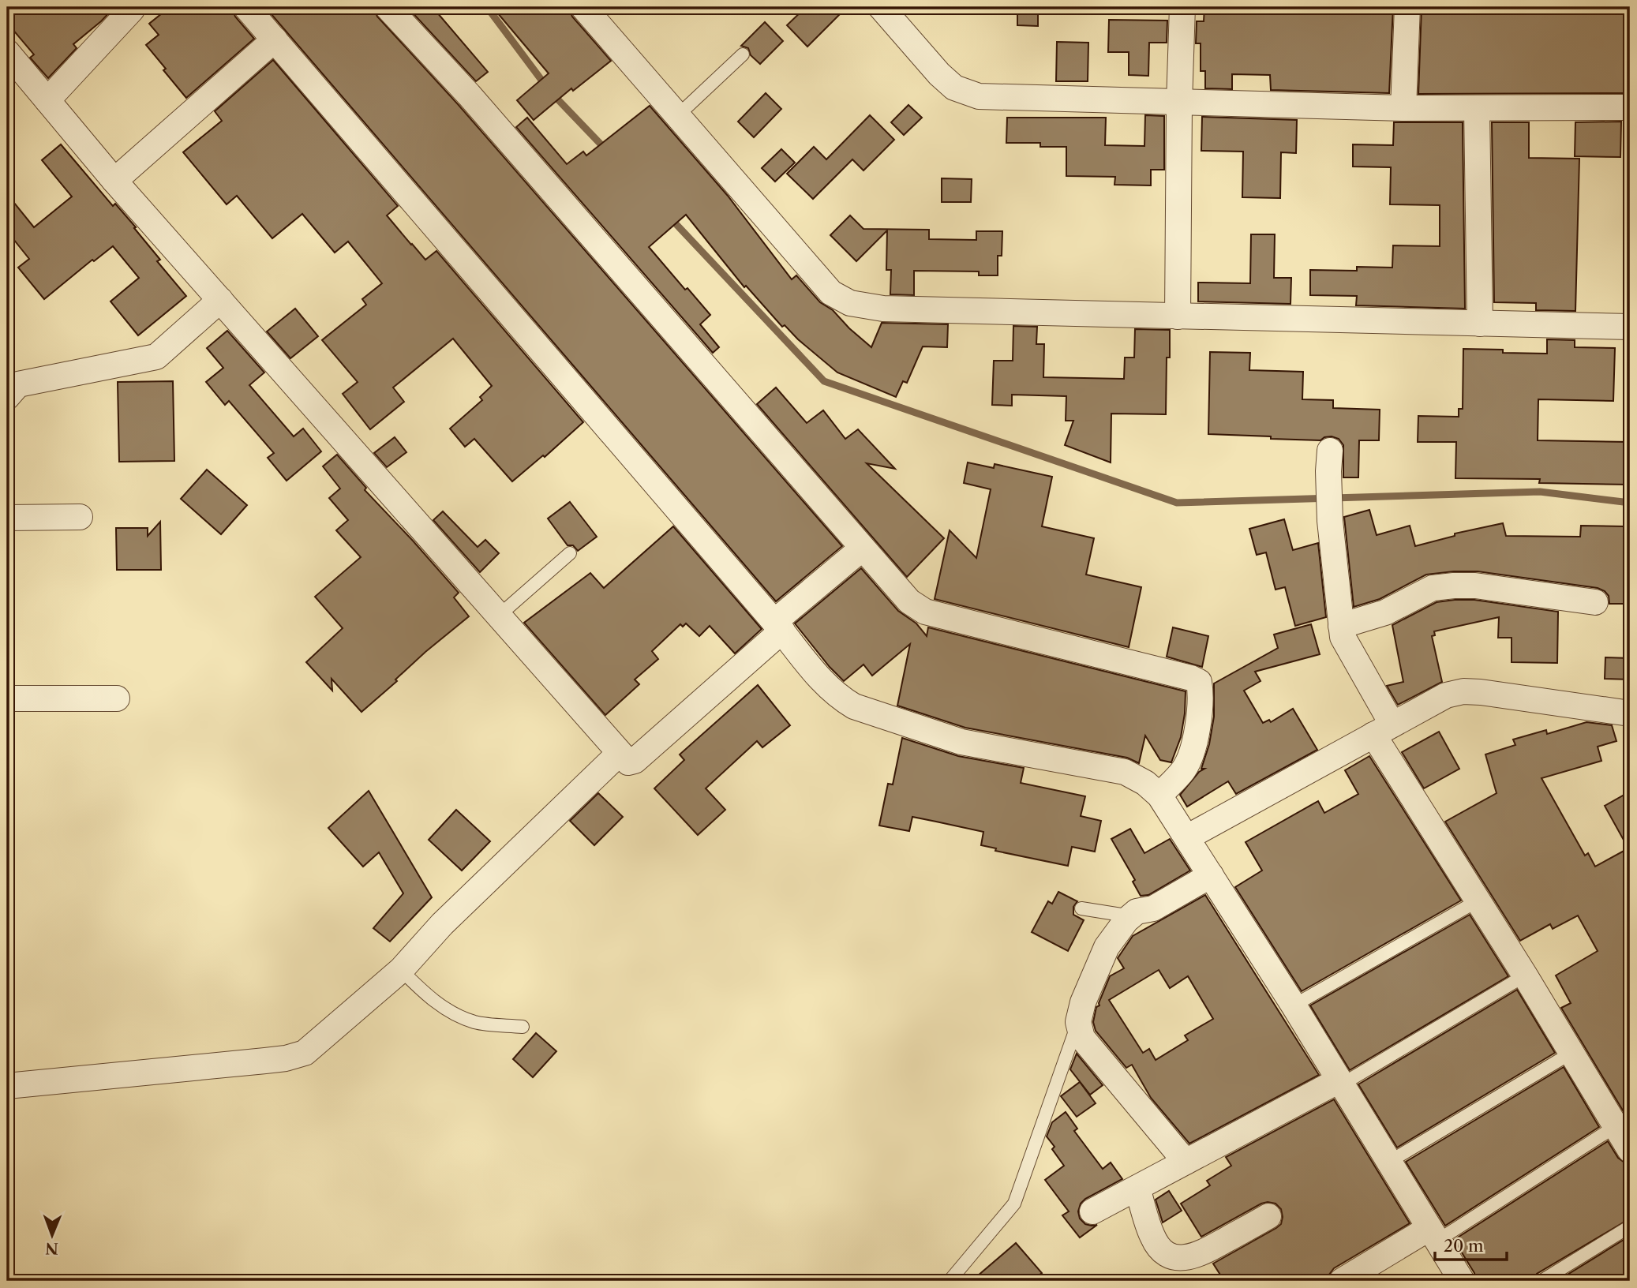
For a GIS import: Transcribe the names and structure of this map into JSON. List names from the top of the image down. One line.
{"scale_bar":"20 m","north":"bottom"}
